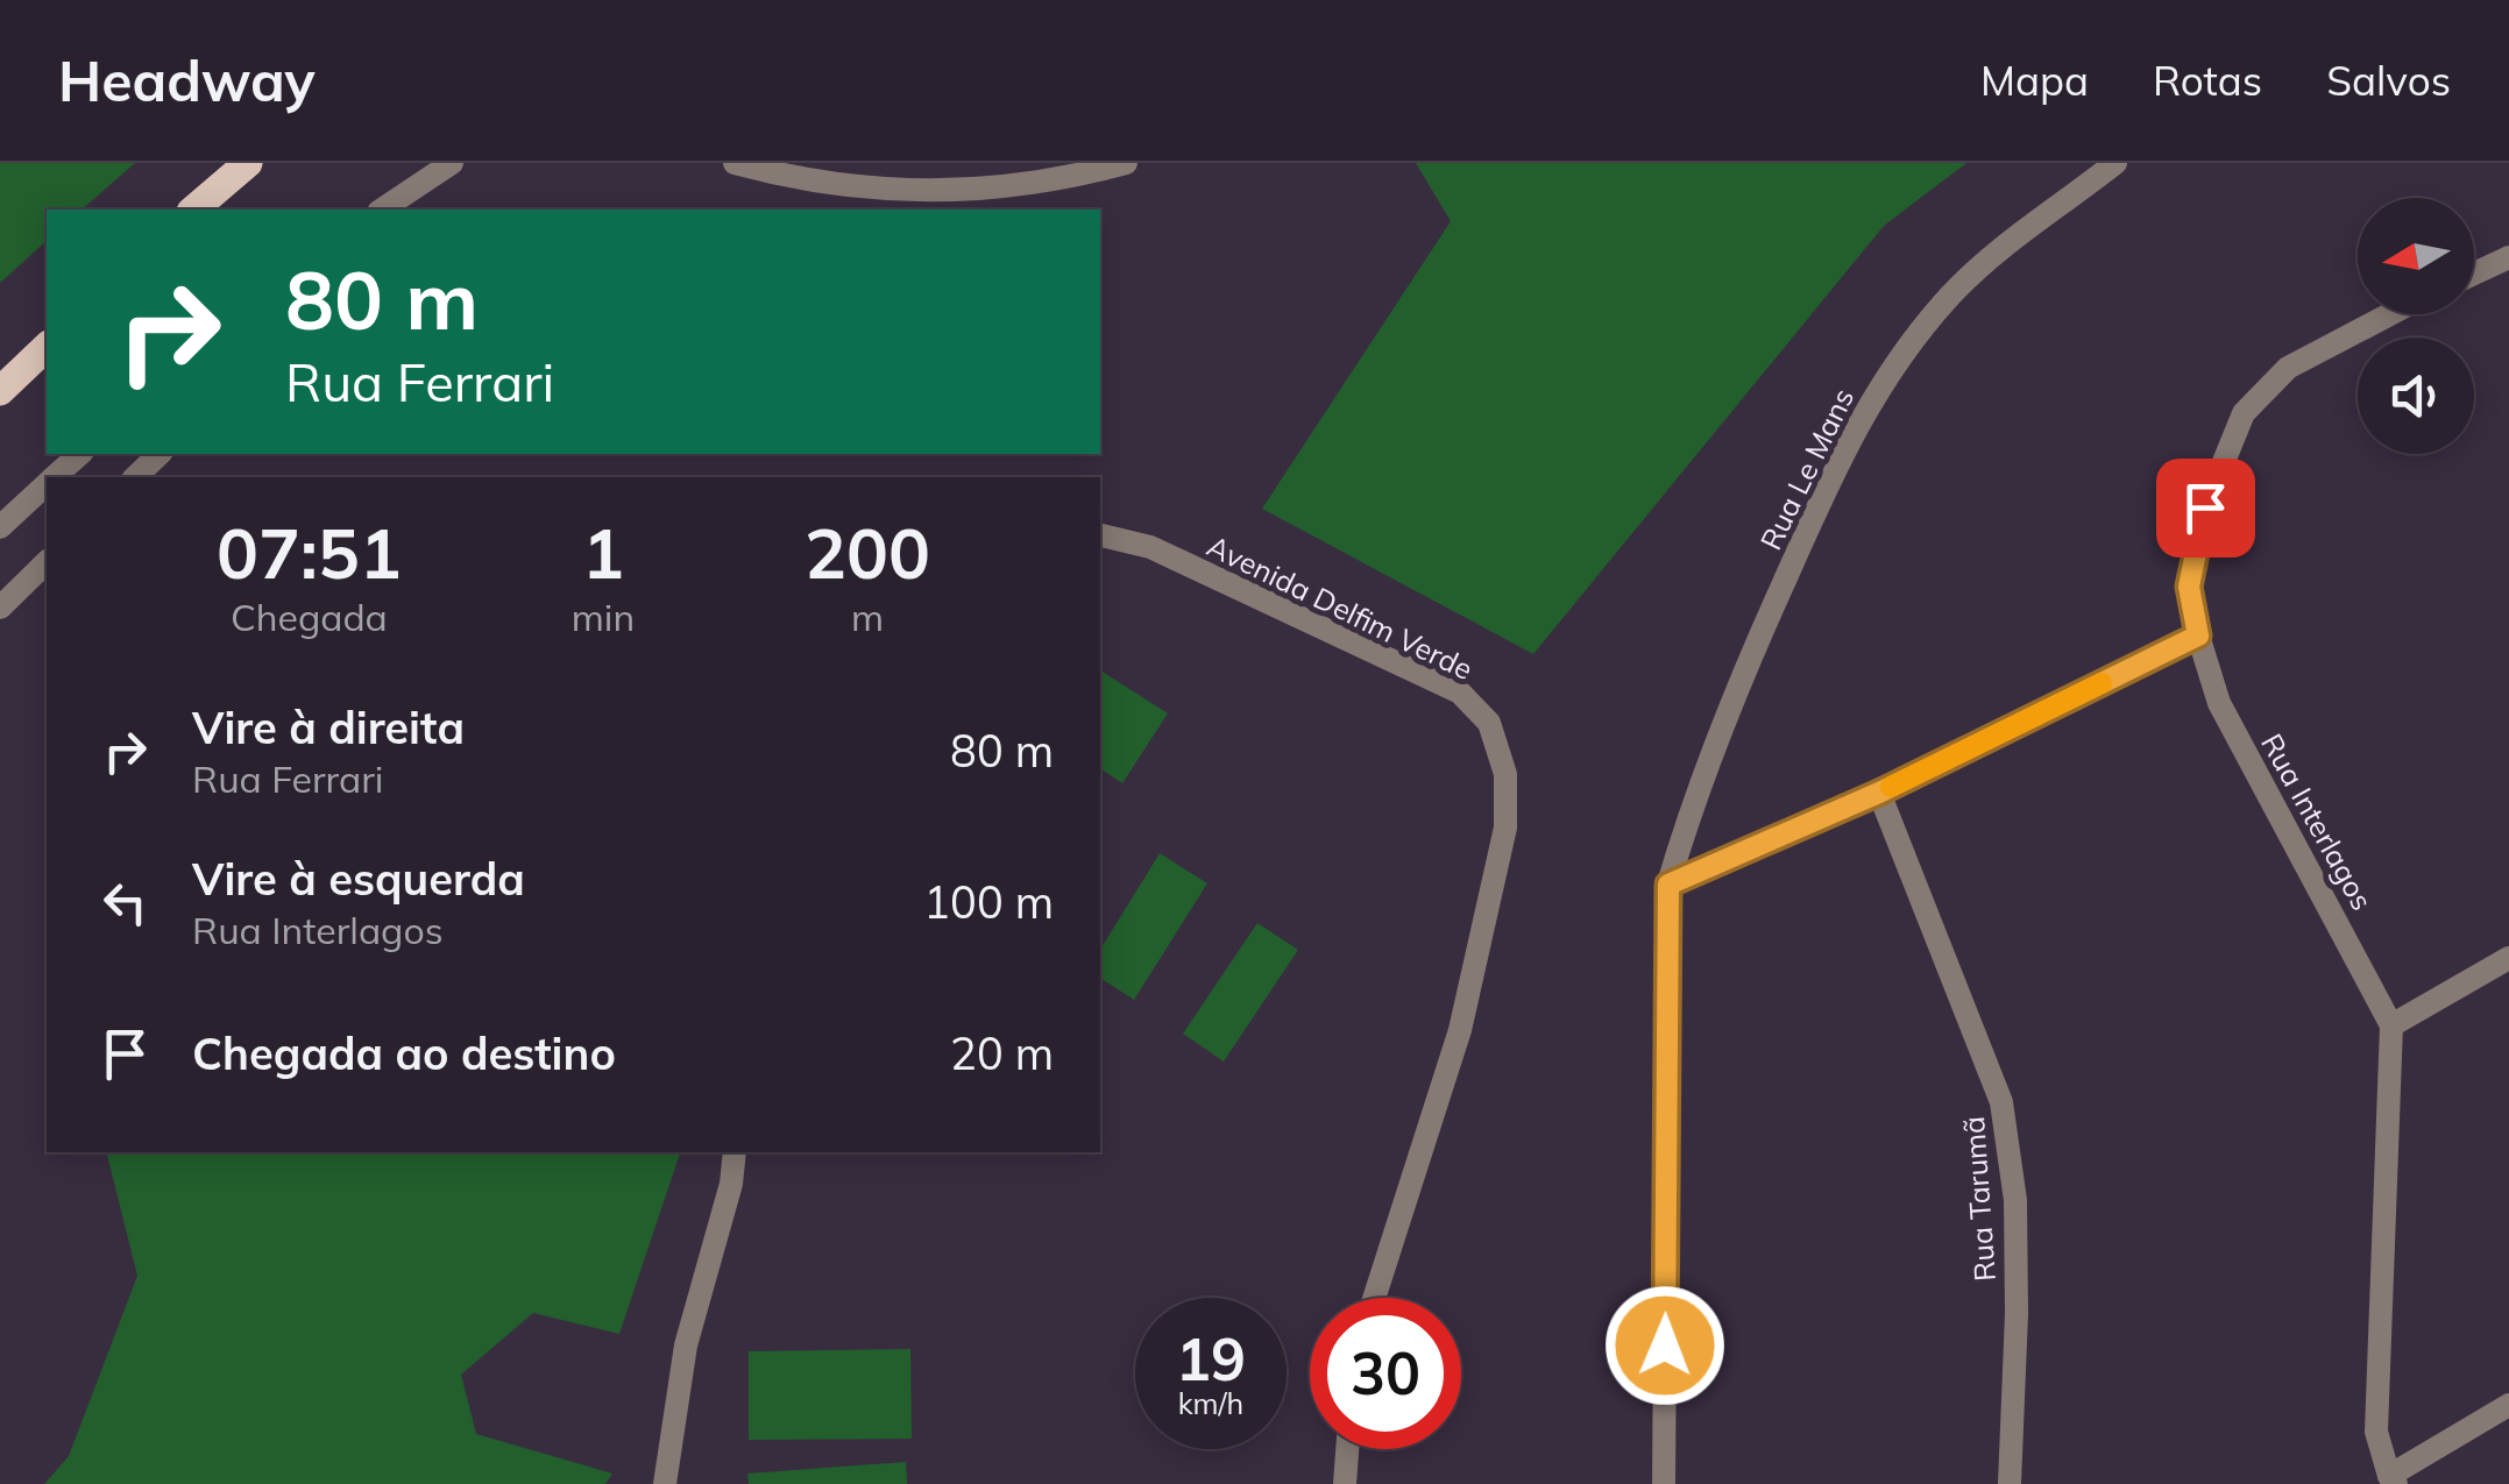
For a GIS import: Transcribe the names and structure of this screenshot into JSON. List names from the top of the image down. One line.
{"streets":{"street":["Rua Le Mans","Avenida Delfim Verde","Rua Interlagos","Rua Tarumã"]},"north":"left","page":{"header":"Headway","nav":["Mapa","Rotas","Salvos"],"turn":["80 m","Rua Ferrari"],"eta":["07:51","Chegada","1","min","200","m"],"list":[{"name":"Vire à direita","note":"Rua Ferrari","value":"80 m"},{"name":"Vire à esquerda","note":"Rua Interlagos","value":"100 m"},{"name":"Chegada ao destino","value":"20 m"}],"speed":"19 km/h","limit":"30"}}
